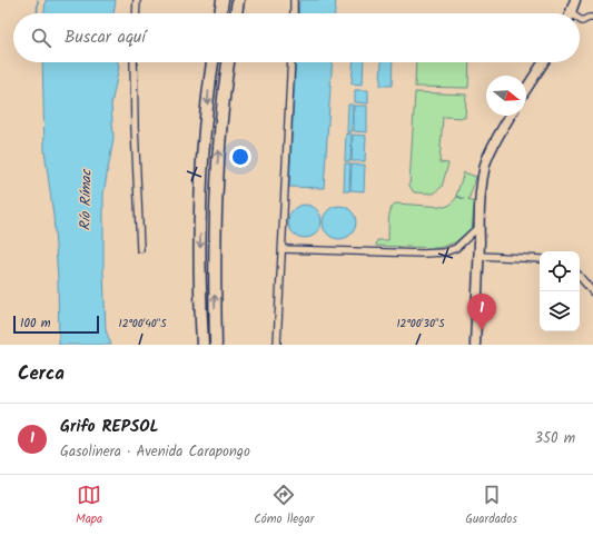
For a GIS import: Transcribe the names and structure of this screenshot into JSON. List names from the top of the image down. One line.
{"water":["Río Rímac"],"scale_bar":"100 m","north":"right","page":{"search":"Buscar aquí","pins":"1","scale":"100 m","heading":"Cerca","list":[{"mark":"1","name":"Grifo REPSOL","note":"Gasolinera · Avenida Carapongo","value":"350 m"}],"nav":["Mapa","Cómo llegar","Guardados"]},"coordinates":["12°00'40\"S","12°00'30\"S"]}
